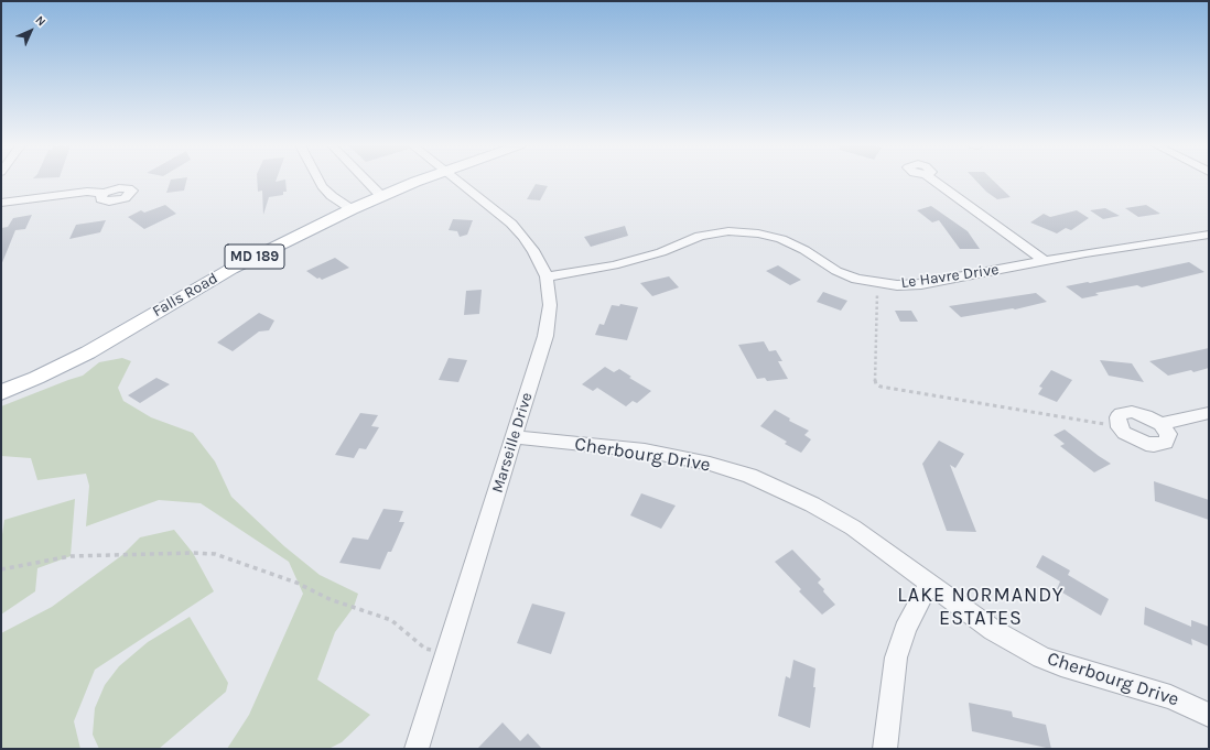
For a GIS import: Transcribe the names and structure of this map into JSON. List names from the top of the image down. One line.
{"streets":{"main road":["MD 189","Falls Road"],"street":["Le Havre Drive","Marseille Drive","Cherbourg Drive"]},"crossings":[["Le Havre Drive","Marseille Drive"],["Marseille Drive","Cherbourg Drive"]],"districts":["LAKE NORMANDY ESTATES"],"north":"top right"}
